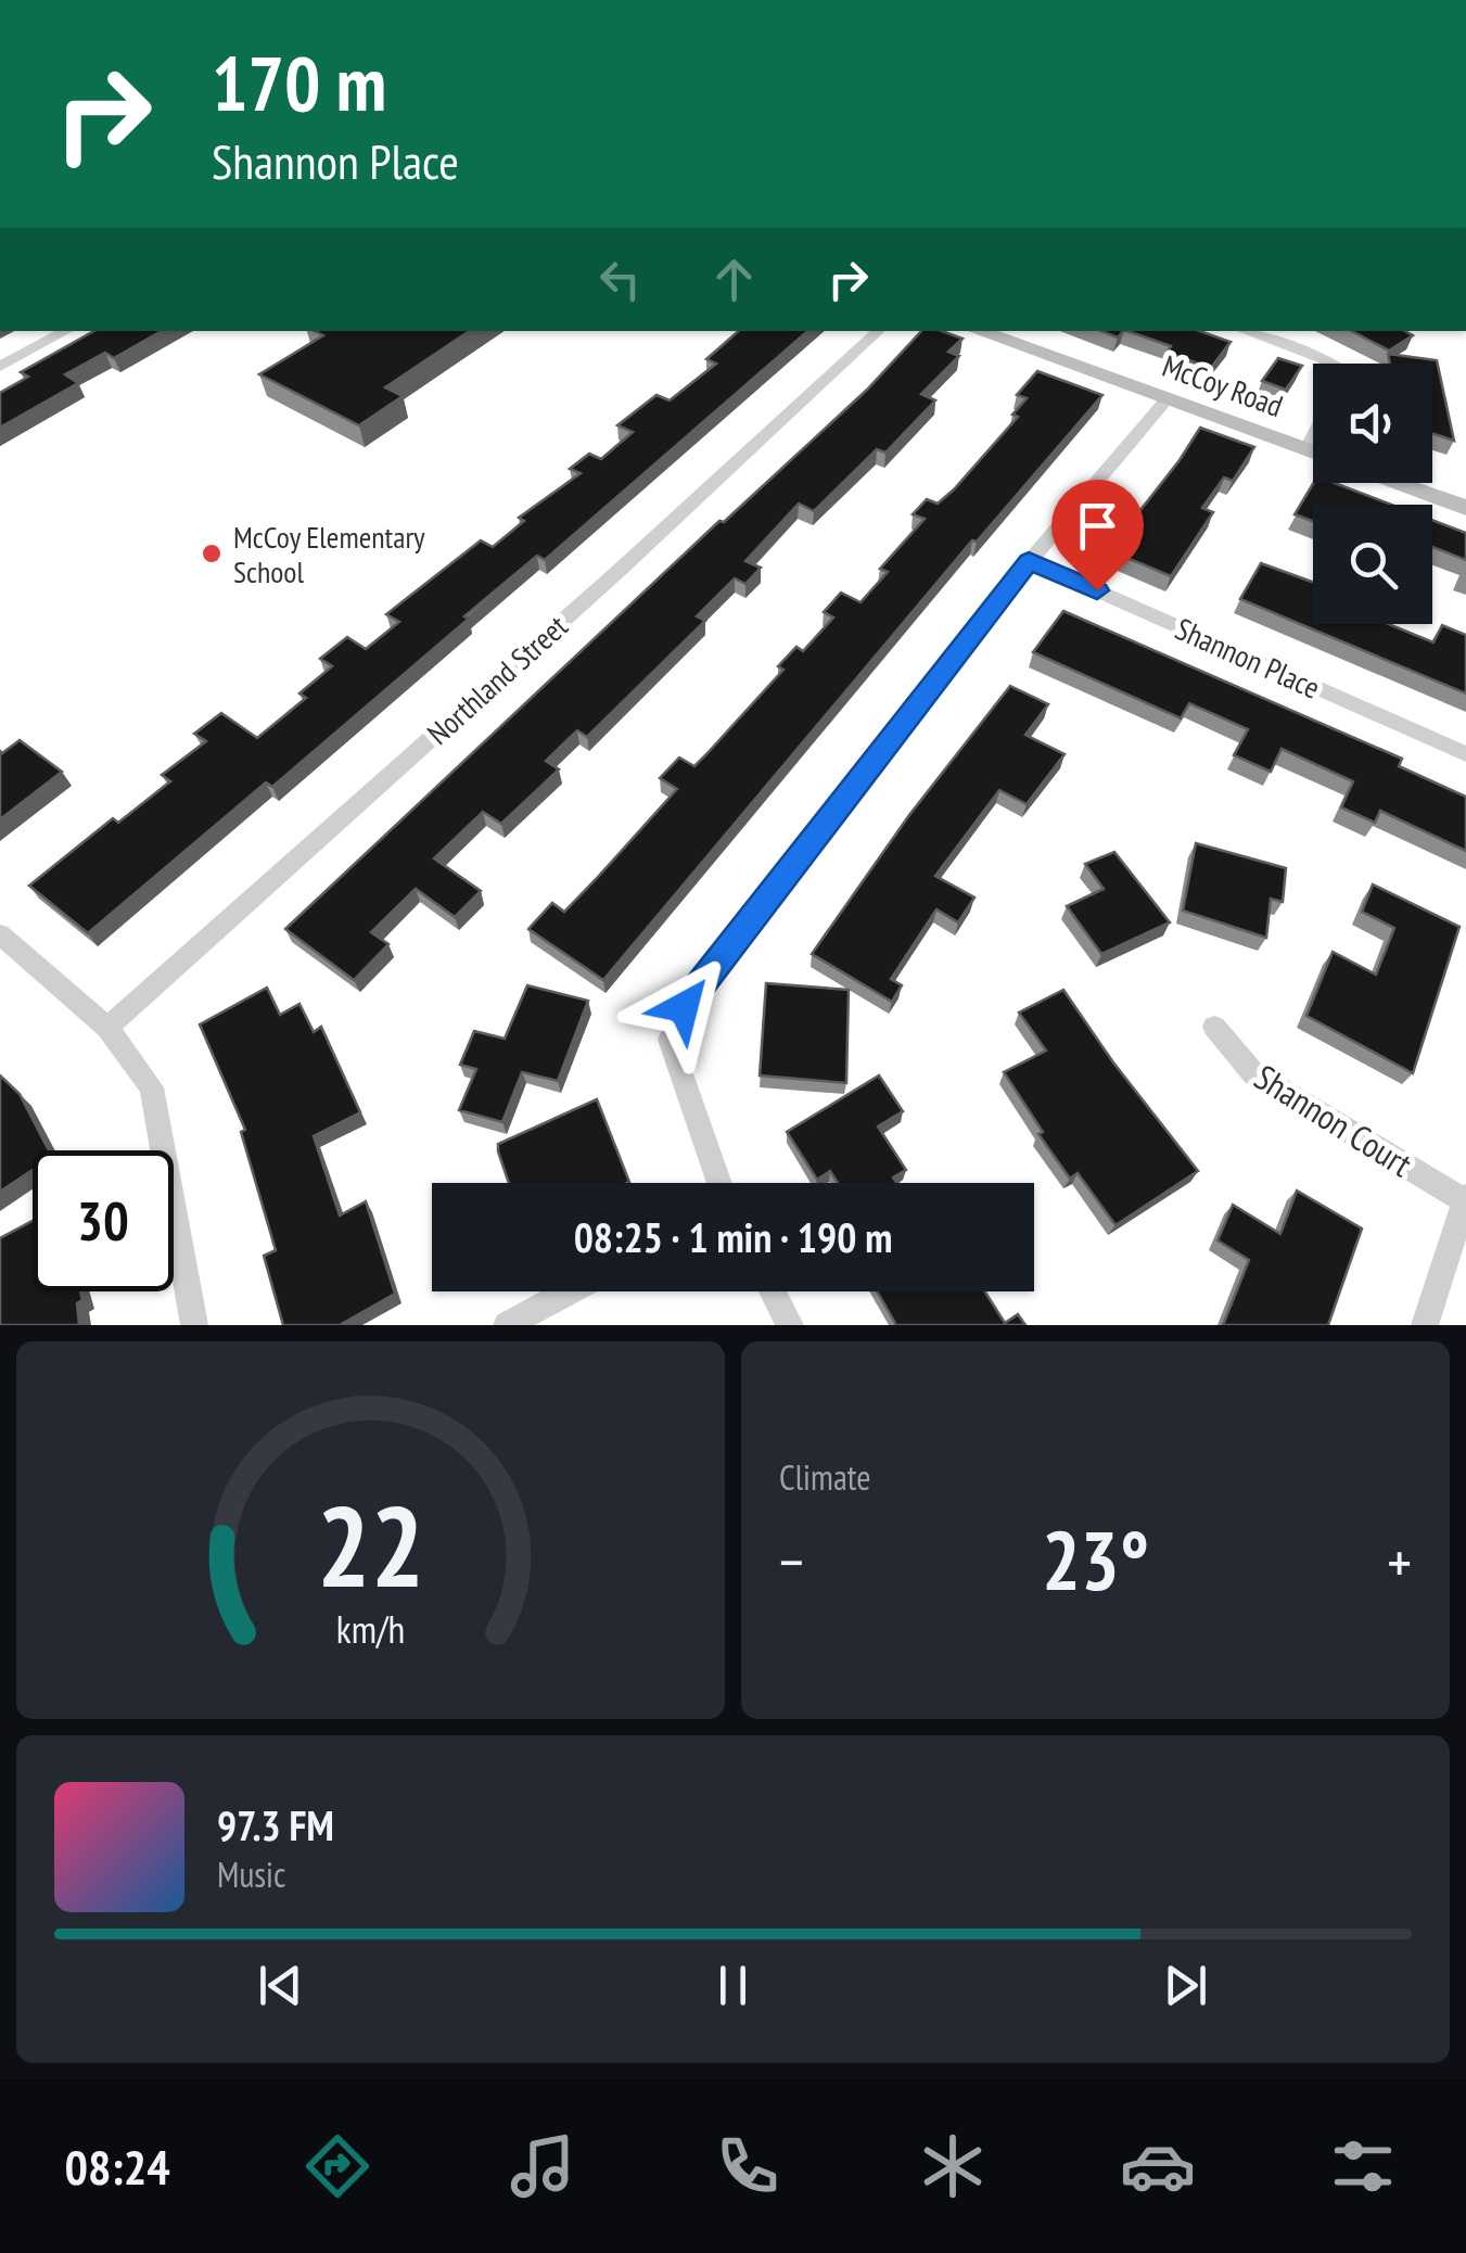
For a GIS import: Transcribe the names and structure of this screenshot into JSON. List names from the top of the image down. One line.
{"streets":{"street":["McCoy Road","Shannon Place","Northland Street","Shannon Court"]},"places":["McCoy Elementary School"],"page":{"turn":["170 m","Shannon Place"],"limit":"30","trip":"08:25 · 1 min · 190 m","tile":"Climate","heat":["−","23°","+"],"song":["97.3 FM","Music"],"tabs":"08:24","gauge":["22","km/h"]}}
